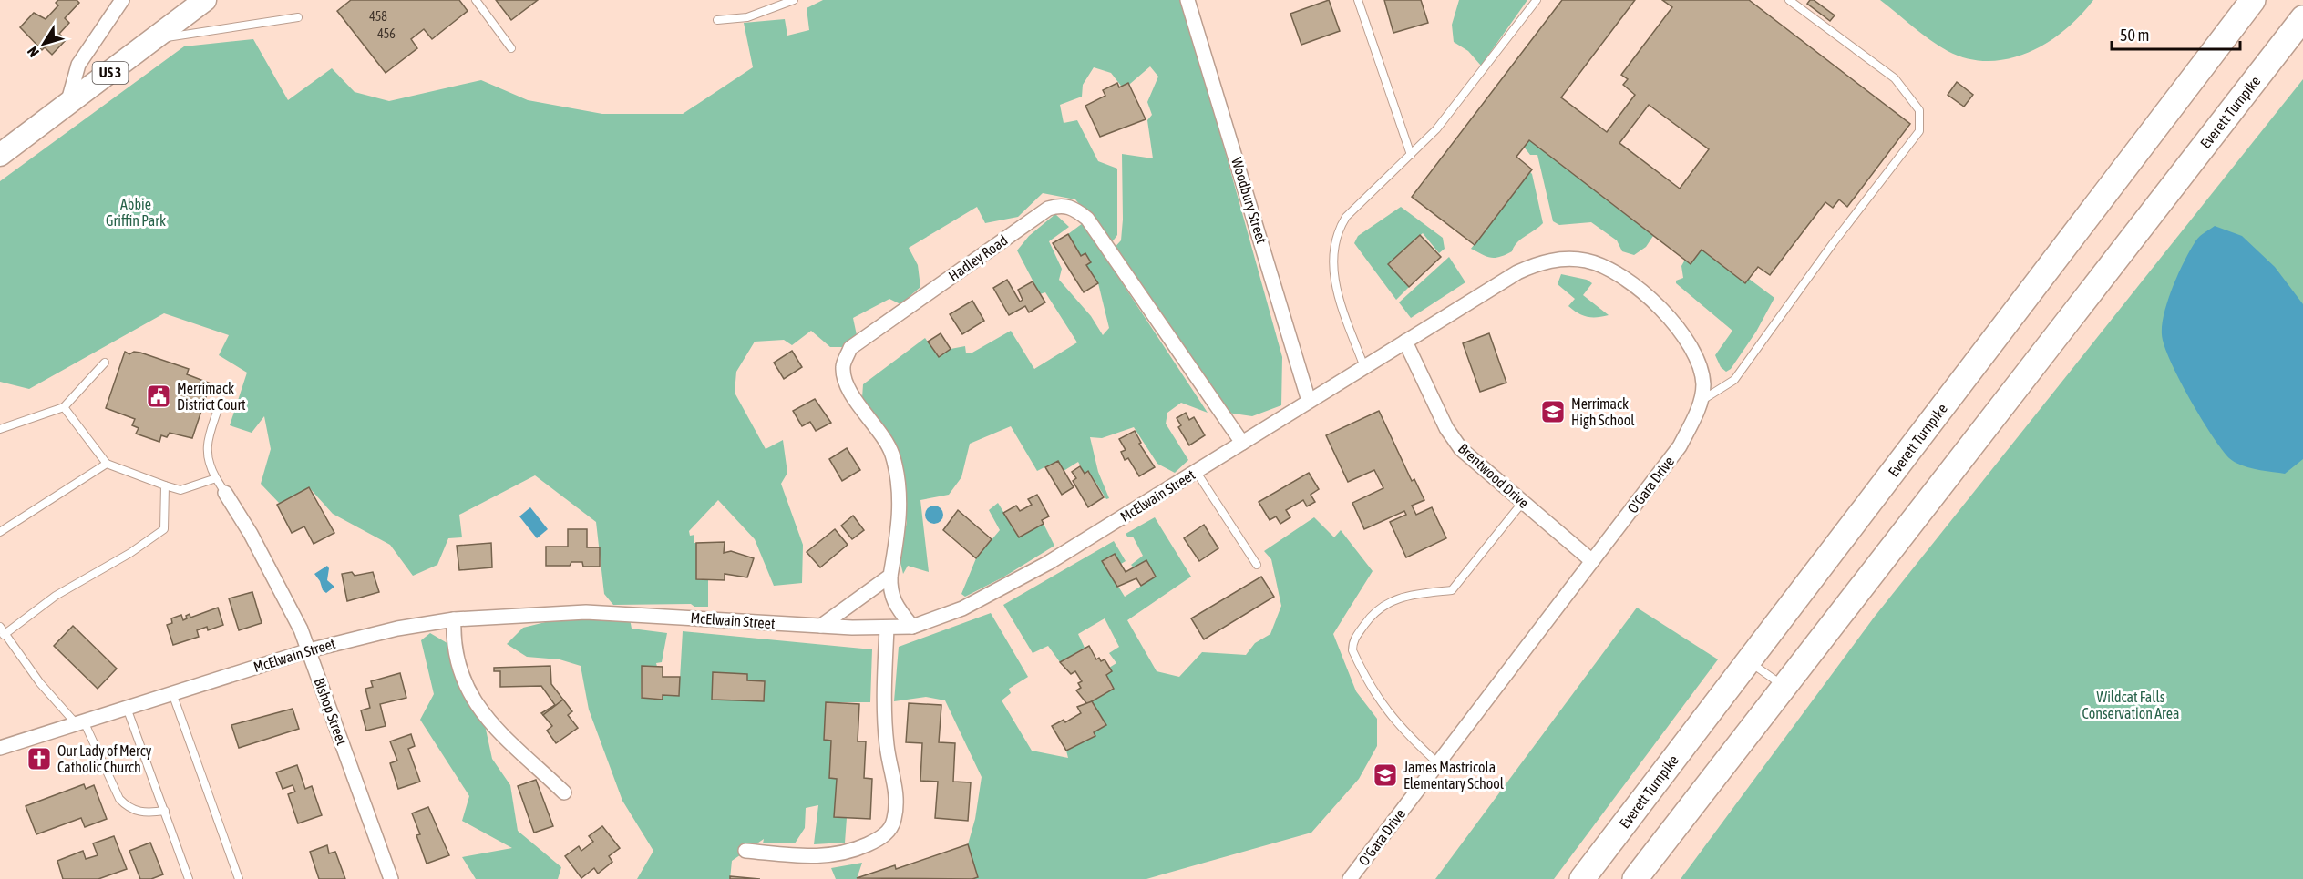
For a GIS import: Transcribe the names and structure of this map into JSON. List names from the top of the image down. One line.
{"streets":{"highway":["Everett Turnpike"],"main road":["US 3"],"street":["Woodbury Street","Hadley Road","Brentwood Drive","O'Gara Drive","McElwain Street","Bishop Street"]},"crossings":[["Woodbury Street","McElwain Street"],["Hadley Road","McElwain Street"],["Brentwood Drive","O'Gara Drive"],["Brentwood Drive","McElwain Street"],["O'Gara Drive","McElwain Street"],["McElwain Street","Bishop Street"]],"parks":["Abbie Griffin Park","Wildcat Falls Conservation Area"],"places":{"public building":["Merrimack District Court"],"school or university":["Merrimack High School","James Mastricola Elementary School"],"church":["Our Lady of Mercy Catholic Church"]},"house_numbers":["458","456"],"scale_bar":"50 m","north":"bottom left"}
